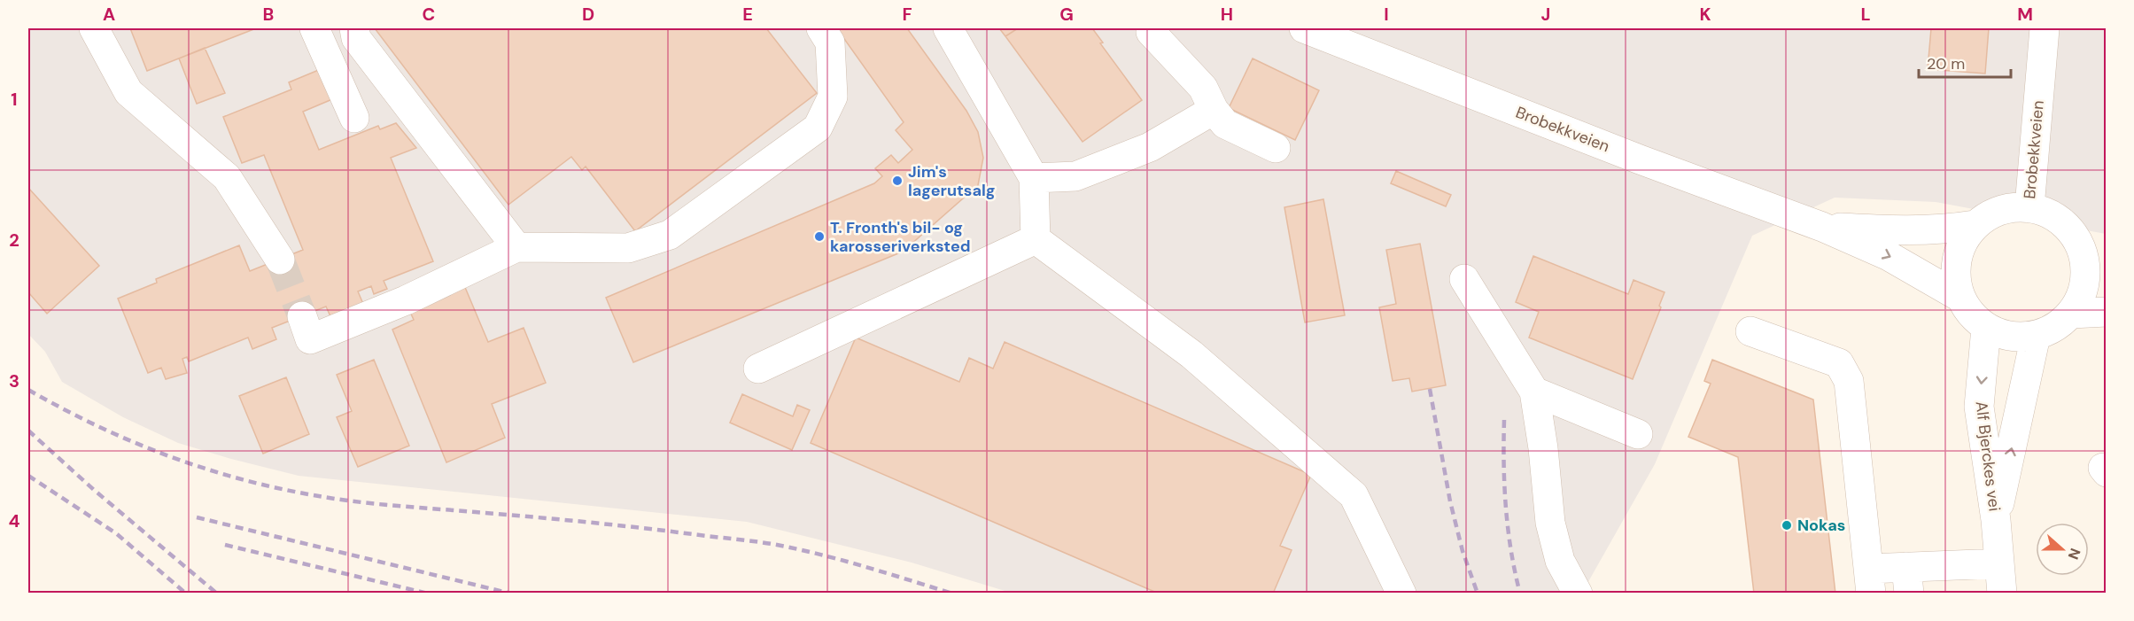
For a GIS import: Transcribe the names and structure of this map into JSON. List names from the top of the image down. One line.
{"streets":{"street":["Brobekkveien","Alf Bjerckes vei"]},"crossings":[["Brobekkveien","Alf Bjerckes vei"]],"places":["Jim's lagerutsalg","T. Fronth's bil- og karosseriverksted","Nokas"],"scale_bar":"20 m","north":"right","grid":{"columns":["A","B","C","D","E","F","G","H","I","J","K","L","M"],"rows":["1","2","3","4"]}}
